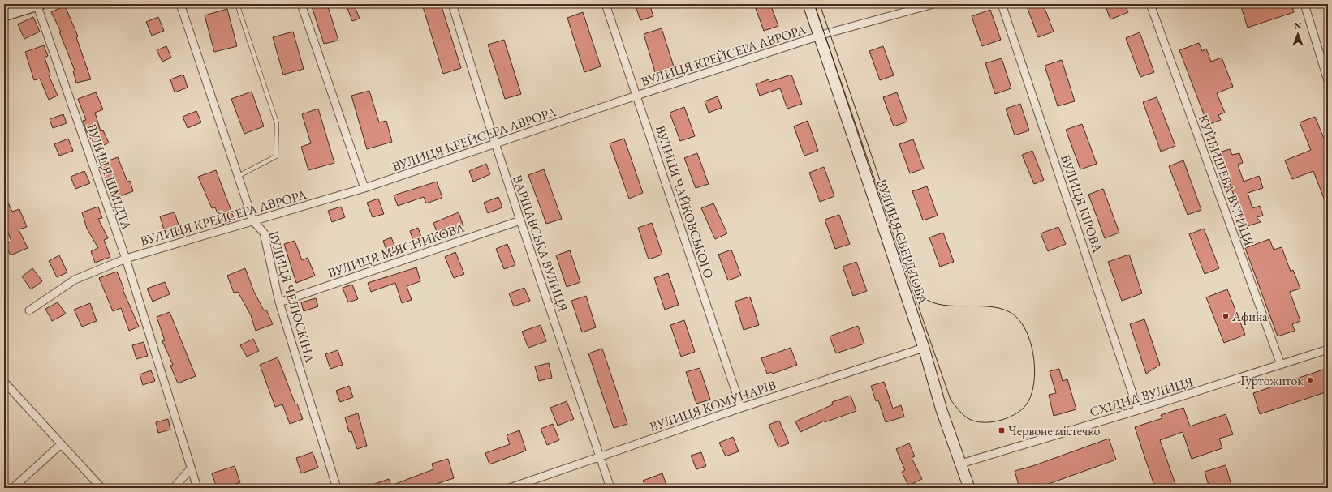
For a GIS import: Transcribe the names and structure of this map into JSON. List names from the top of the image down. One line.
{"streets":{"street":["ВУЛИЦЯ КРЕЙСЕРА АВРОРА","ВУЛИЦЯ ШМІДТА","КУЙБИШЕВА ВУЛИЦЯ","ВУЛИЦЯ ЧАЙКОВСЬКОГО","ВУЛИЦЯ КІРОВА","ВУЛИЦЯ СВЕРДЛОВА","ВАРШАВСЬКА ВУЛИЦЯ","ВУЛИЦЯ М'ЯСНИКОВА","ВУЛИЦЯ ЧЕЛЮСКІНА","СХІДНА ВУЛИЦЯ","ВУЛИЦЯ КОМУНАРІВ"]},"crossings":[["ВУЛИЦЯ КРЕЙСЕРА АВРОРА","ВУЛИЦЯ ШМІДТА"],["ВУЛИЦЯ КРЕЙСЕРА АВРОРА","ВУЛИЦЯ ЧАЙКОВСЬКОГО"],["ВУЛИЦЯ КРЕЙСЕРА АВРОРА","ВУЛИЦЯ СВЕРДЛОВА"],["ВУЛИЦЯ КРЕЙСЕРА АВРОРА","ВАРШАВСЬКА ВУЛИЦЯ"],["ВУЛИЦЯ КРЕЙСЕРА АВРОРА","ВУЛИЦЯ ЧЕЛЮСКІНА"],["КУЙБИШЕВА ВУЛИЦЯ","СХІДНА ВУЛИЦЯ"],["ВУЛИЦЯ ЧАЙКОВСЬКОГО","ВУЛИЦЯ КОМУНАРІВ"],["ВУЛИЦЯ КІРОВА","СХІДНА ВУЛИЦЯ"],["ВУЛИЦЯ СВЕРДЛОВА","СХІДНА ВУЛИЦЯ"],["ВУЛИЦЯ СВЕРДЛОВА","ВУЛИЦЯ КОМУНАРІВ"],["ВАРШАВСЬКА ВУЛИЦЯ","ВУЛИЦЯ М'ЯСНИКОВА"],["ВАРШАВСЬКА ВУЛИЦЯ","ВУЛИЦЯ КОМУНАРІВ"],["ВУЛИЦЯ М'ЯСНИКОВА","ВУЛИЦЯ ЧЕЛЮСКІНА"]],"places":{"other":["Афина","Гуртожиток"],"transit":["Червоне містечко"]},"north":"top"}
